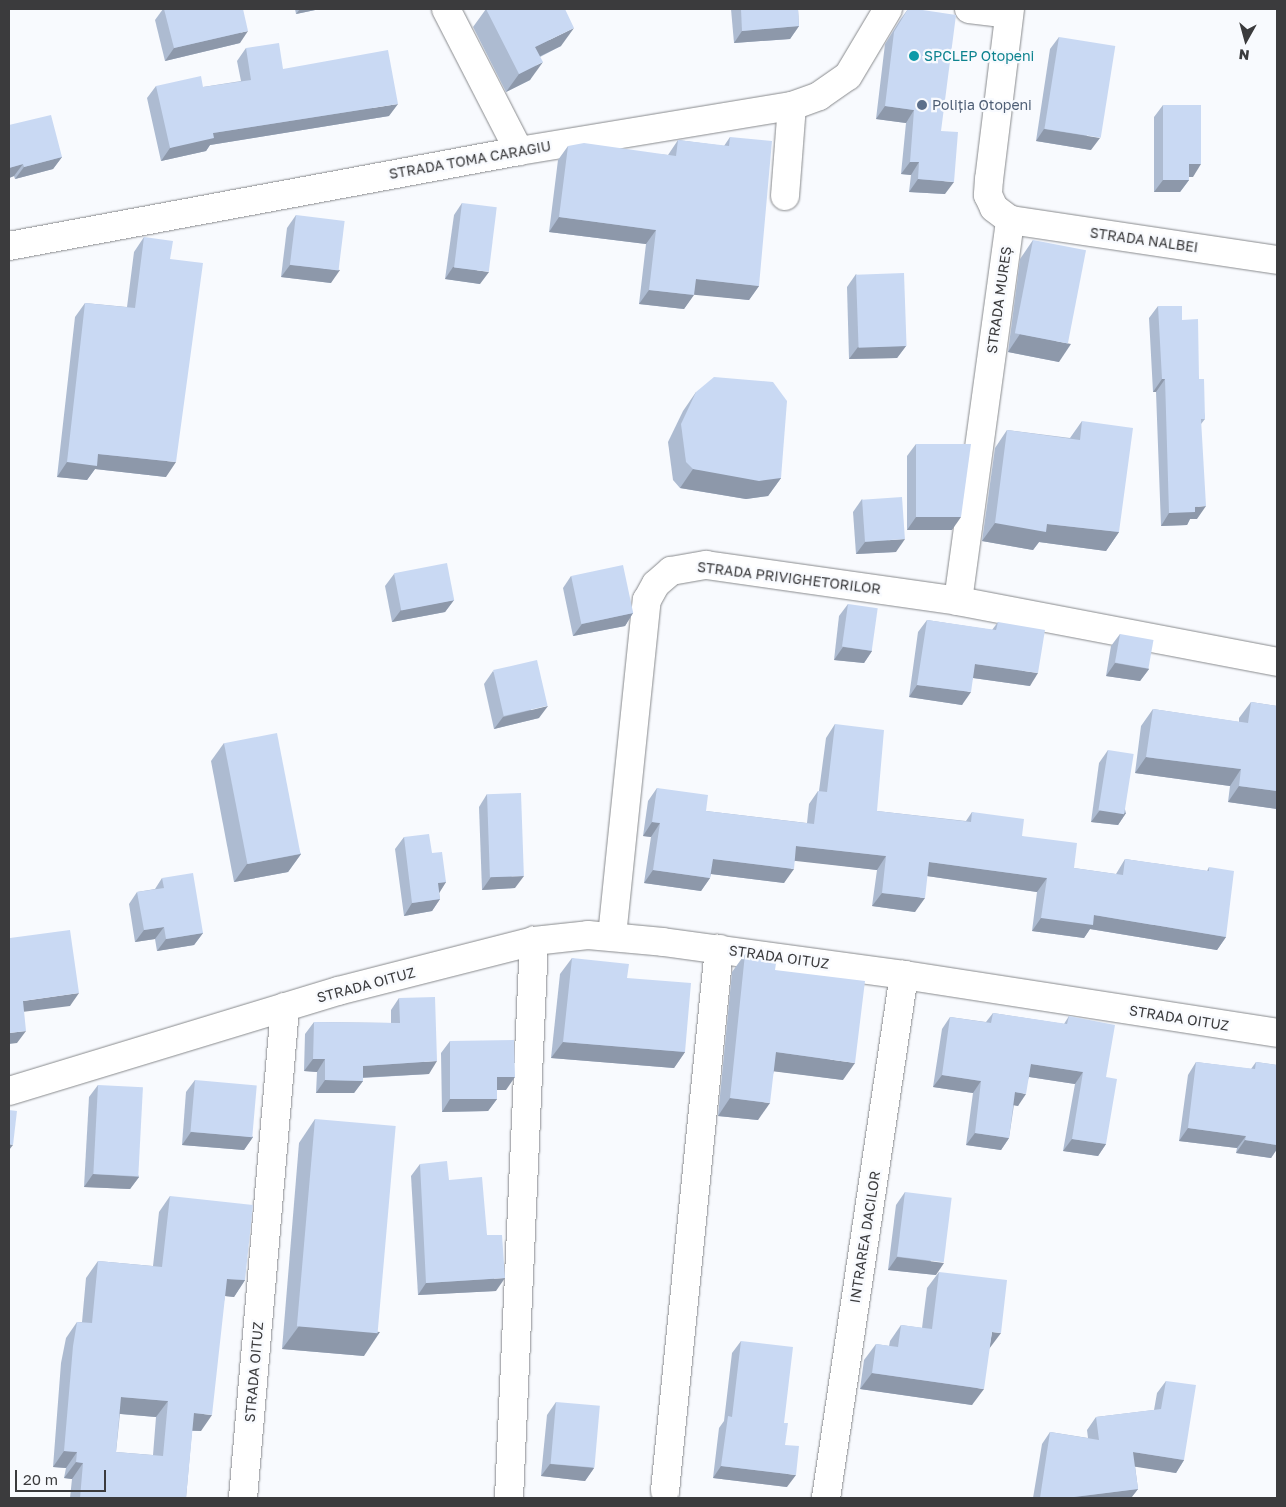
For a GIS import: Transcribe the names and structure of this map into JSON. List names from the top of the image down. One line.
{"streets":{"street":["STRADA TOMA CARAGIU","STRADA NALBEI","STRADA MUREȘ","STRADA PRIVIGHETORILOR","STRADA OITUZ","INTRAREA DACILOR"]},"crossings":[["STRADA NALBEI","STRADA MUREȘ"],["STRADA MUREȘ","STRADA PRIVIGHETORILOR"],["STRADA PRIVIGHETORILOR","STRADA OITUZ"],["STRADA OITUZ","INTRAREA DACILOR"]],"places":["SPCLEP Otopeni","Poliția Otopeni"],"scale_bar":"20 m","north":"bottom"}
